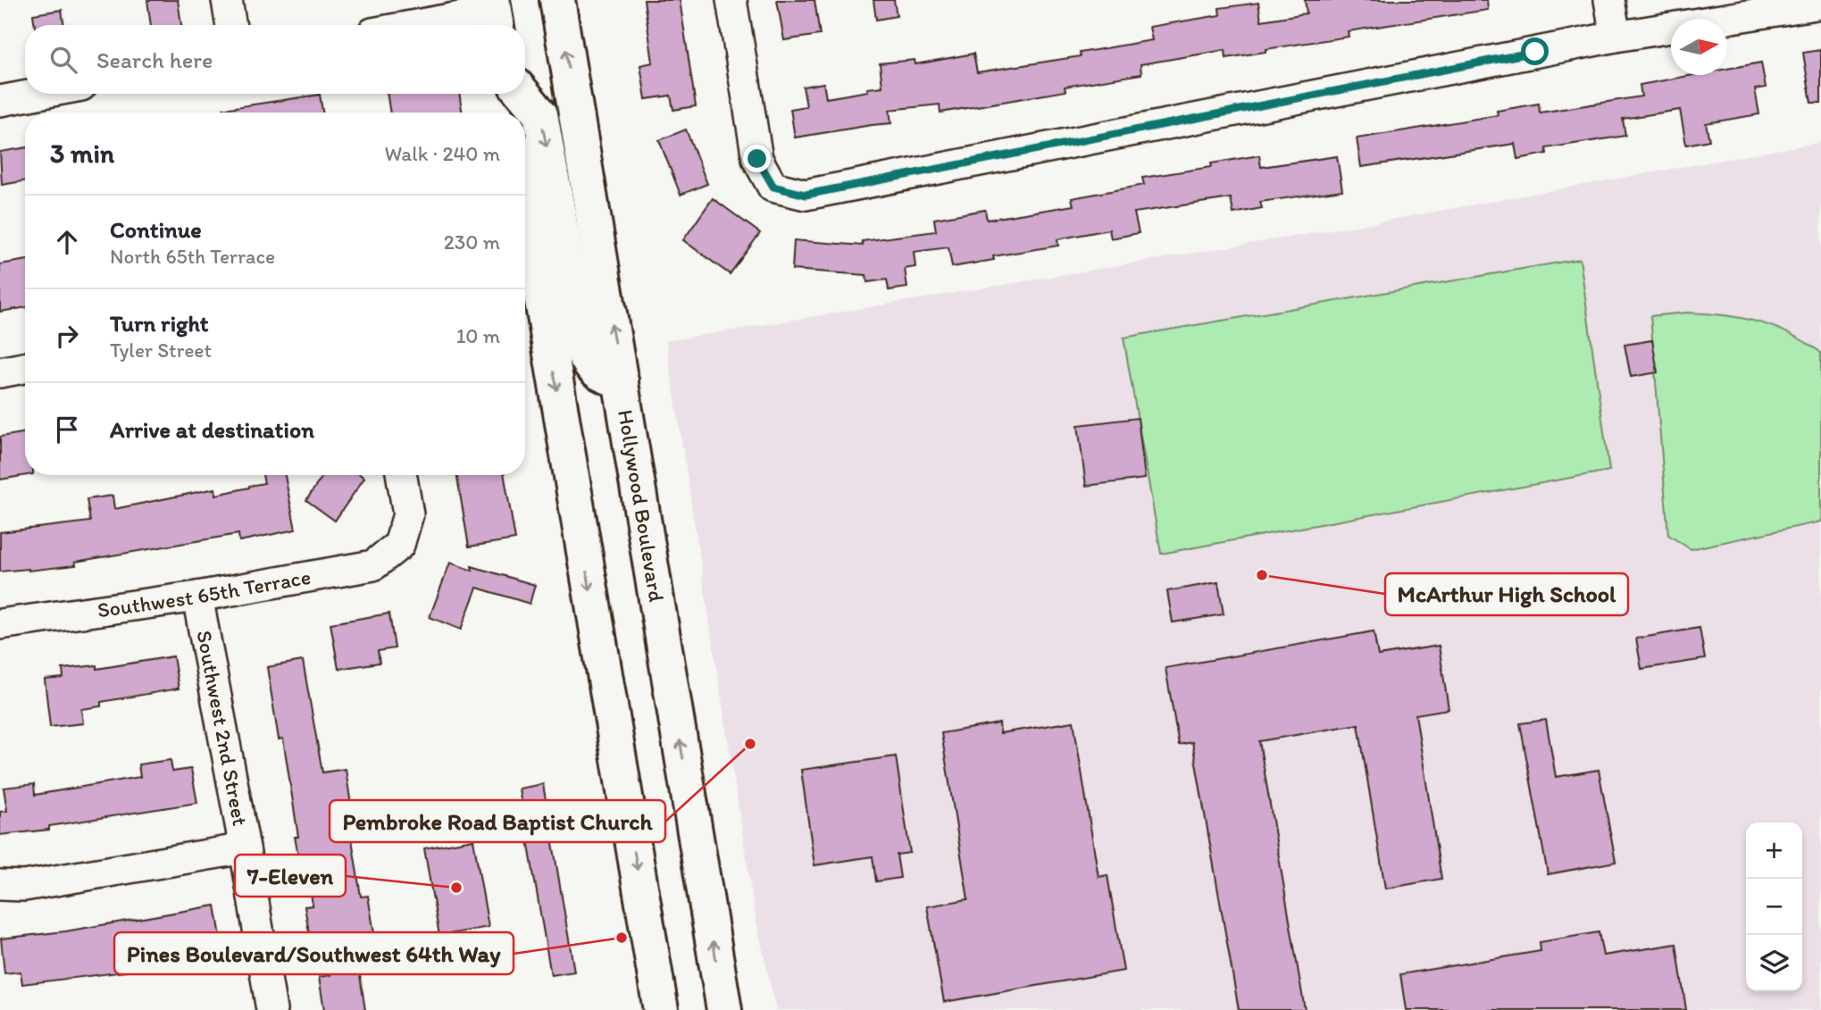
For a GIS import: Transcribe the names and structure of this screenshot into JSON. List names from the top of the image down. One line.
{"streets":{"highway":["Hollywood Boulevard"],"street":["Southwest 65th Terrace","Southwest 2nd Street"]},"crossings":[["Southwest 65th Terrace","Southwest 2nd Street"]],"places":["McArthur High School","Pembroke Road Baptist Church","7-Eleven","Pines Boulevard/Southwest 64th Way"],"north":"right","page":{"search":"Search here","heading":["3 min","Walk · 240 m"],"list":[["Continue","North 65th Terrace","230 m"],["Turn right","Tyler Street","10 m"],"Arrive at destination"],"map_buttons":["+","−"]}}
